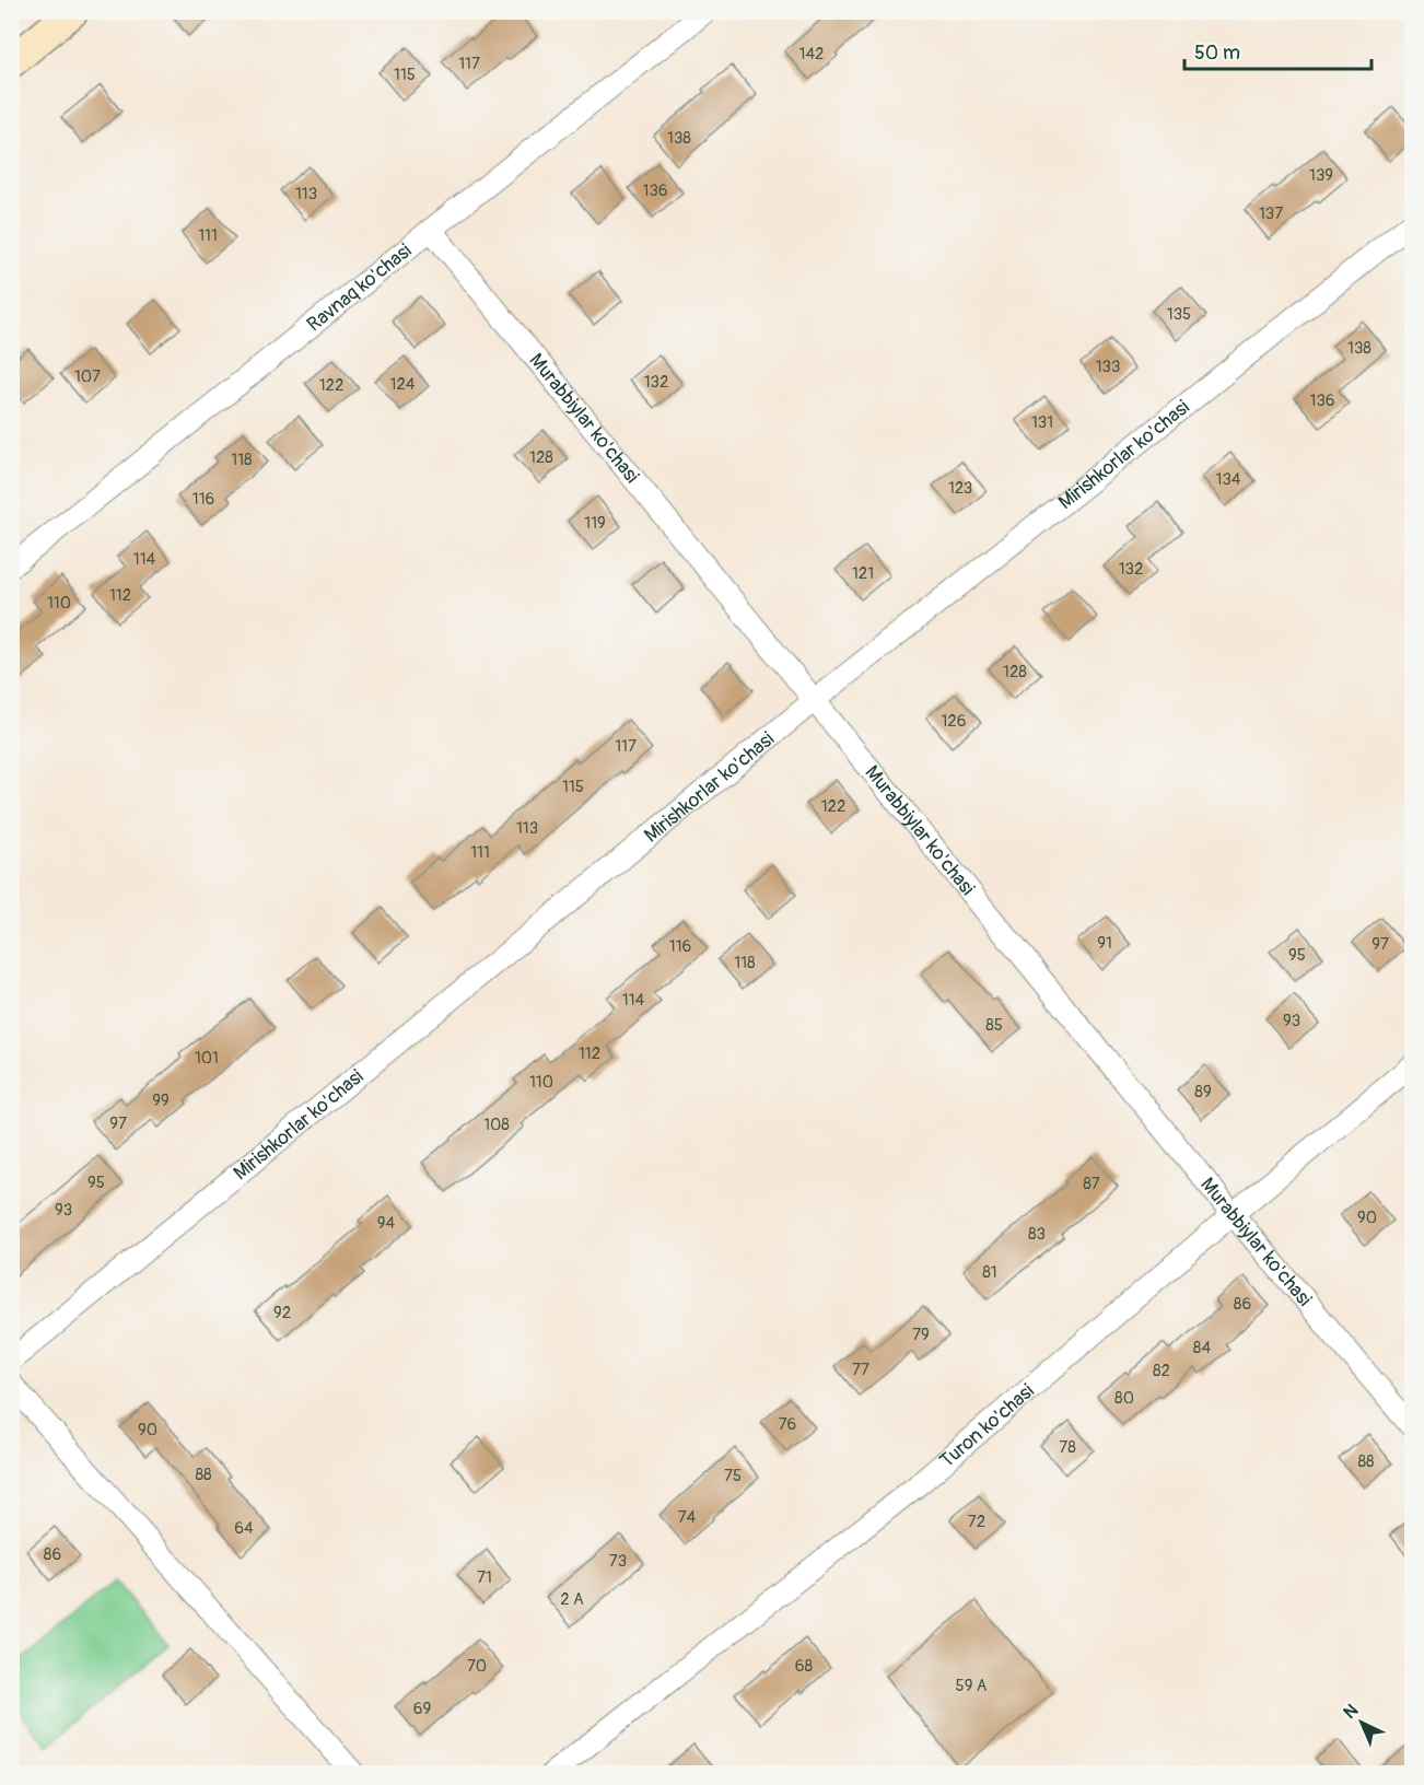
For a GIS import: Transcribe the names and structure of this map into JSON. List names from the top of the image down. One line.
{"streets":{"street":["Ravnaq ko'chasi","Murabbiylar ko'chasi","Mirishkorlar ko'chasi","Turon ko'chasi"]},"crossings":[["Ravnaq ko'chasi","Murabbiylar ko'chasi"],["Murabbiylar ko'chasi","Mirishkorlar ko'chasi"],["Murabbiylar ko'chasi","Turon ko'chasi"]],"house_numbers":["142","117","115","138","139","136","113","137","111","135","138","133","107","132","124","122","136","131","128","118","134","123","116","119","114","132","121","112","110","128","126","117","115","122","113","111","91","97","116","95","118","114","93","85","112","101","110","89","99","97","108","95","87","93","90","94","83","81","86","92","79","84","77","82","80","76","90","78","88","88","75","74","72","64","86","73","71","2 А","70","68","59 А","69"],"scale_bar":"50 m","north":"top left"}
